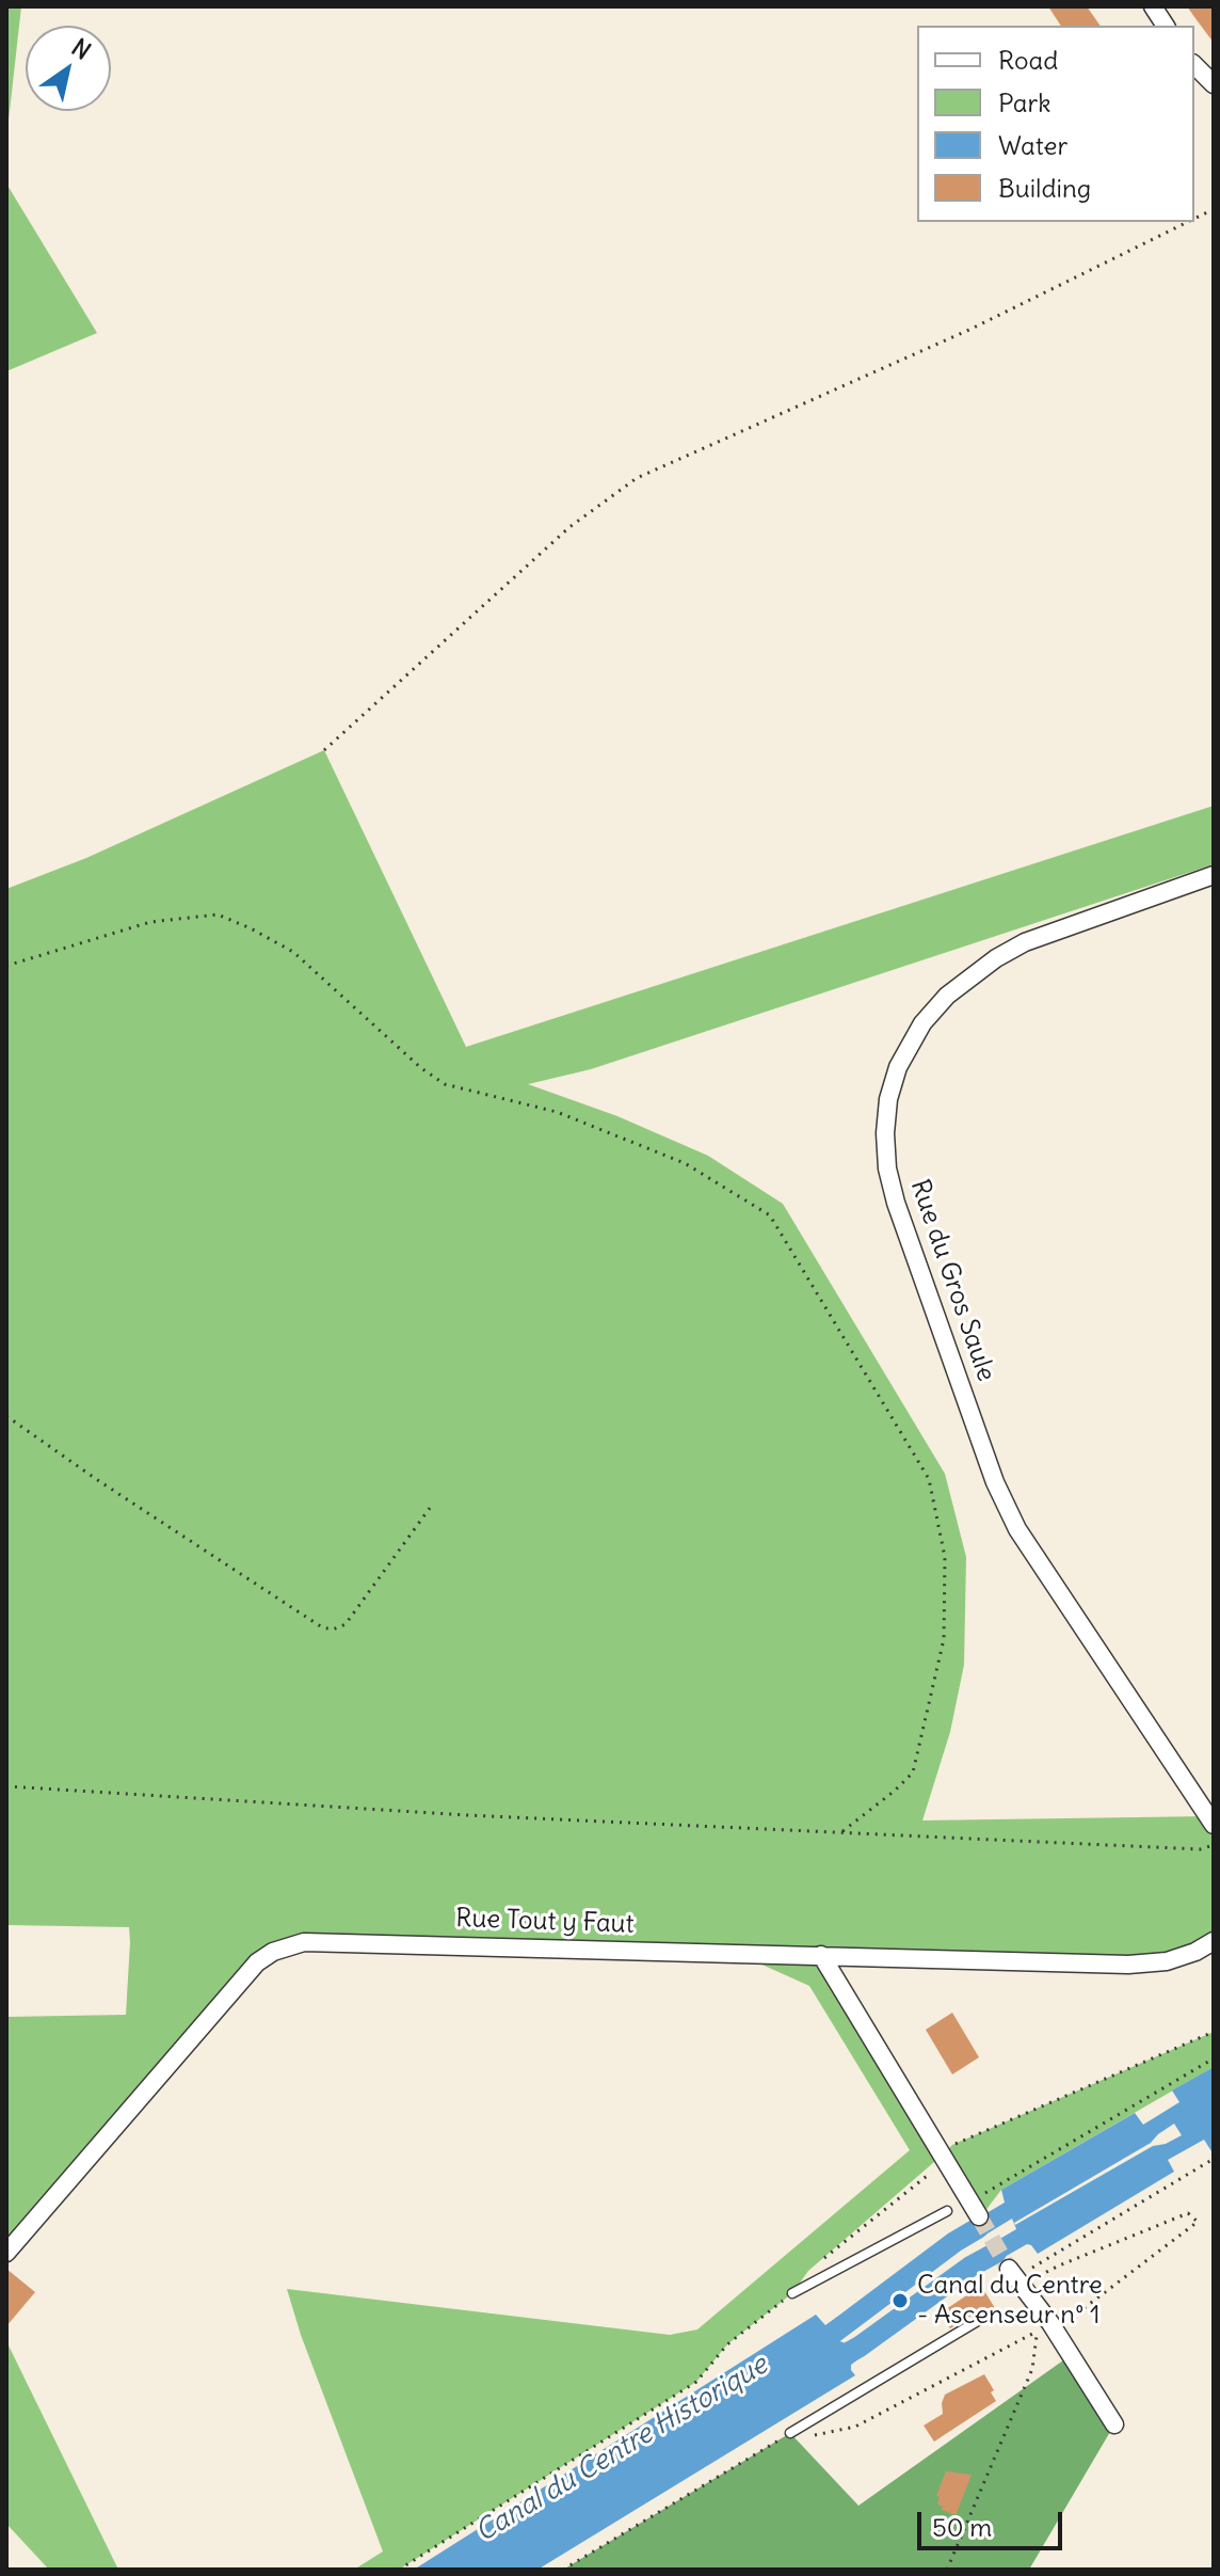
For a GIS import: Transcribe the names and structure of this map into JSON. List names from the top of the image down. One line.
{"streets":{"street":["Rue du Gros Saule","Rue Tout y Faut"]},"water":["Canal du Centre Historique"],"places":["Canal du Centre - Ascenseur n° 1"],"legend":["Road","Park","Water","Building"],"scale_bar":"50 m","north":"top right"}
